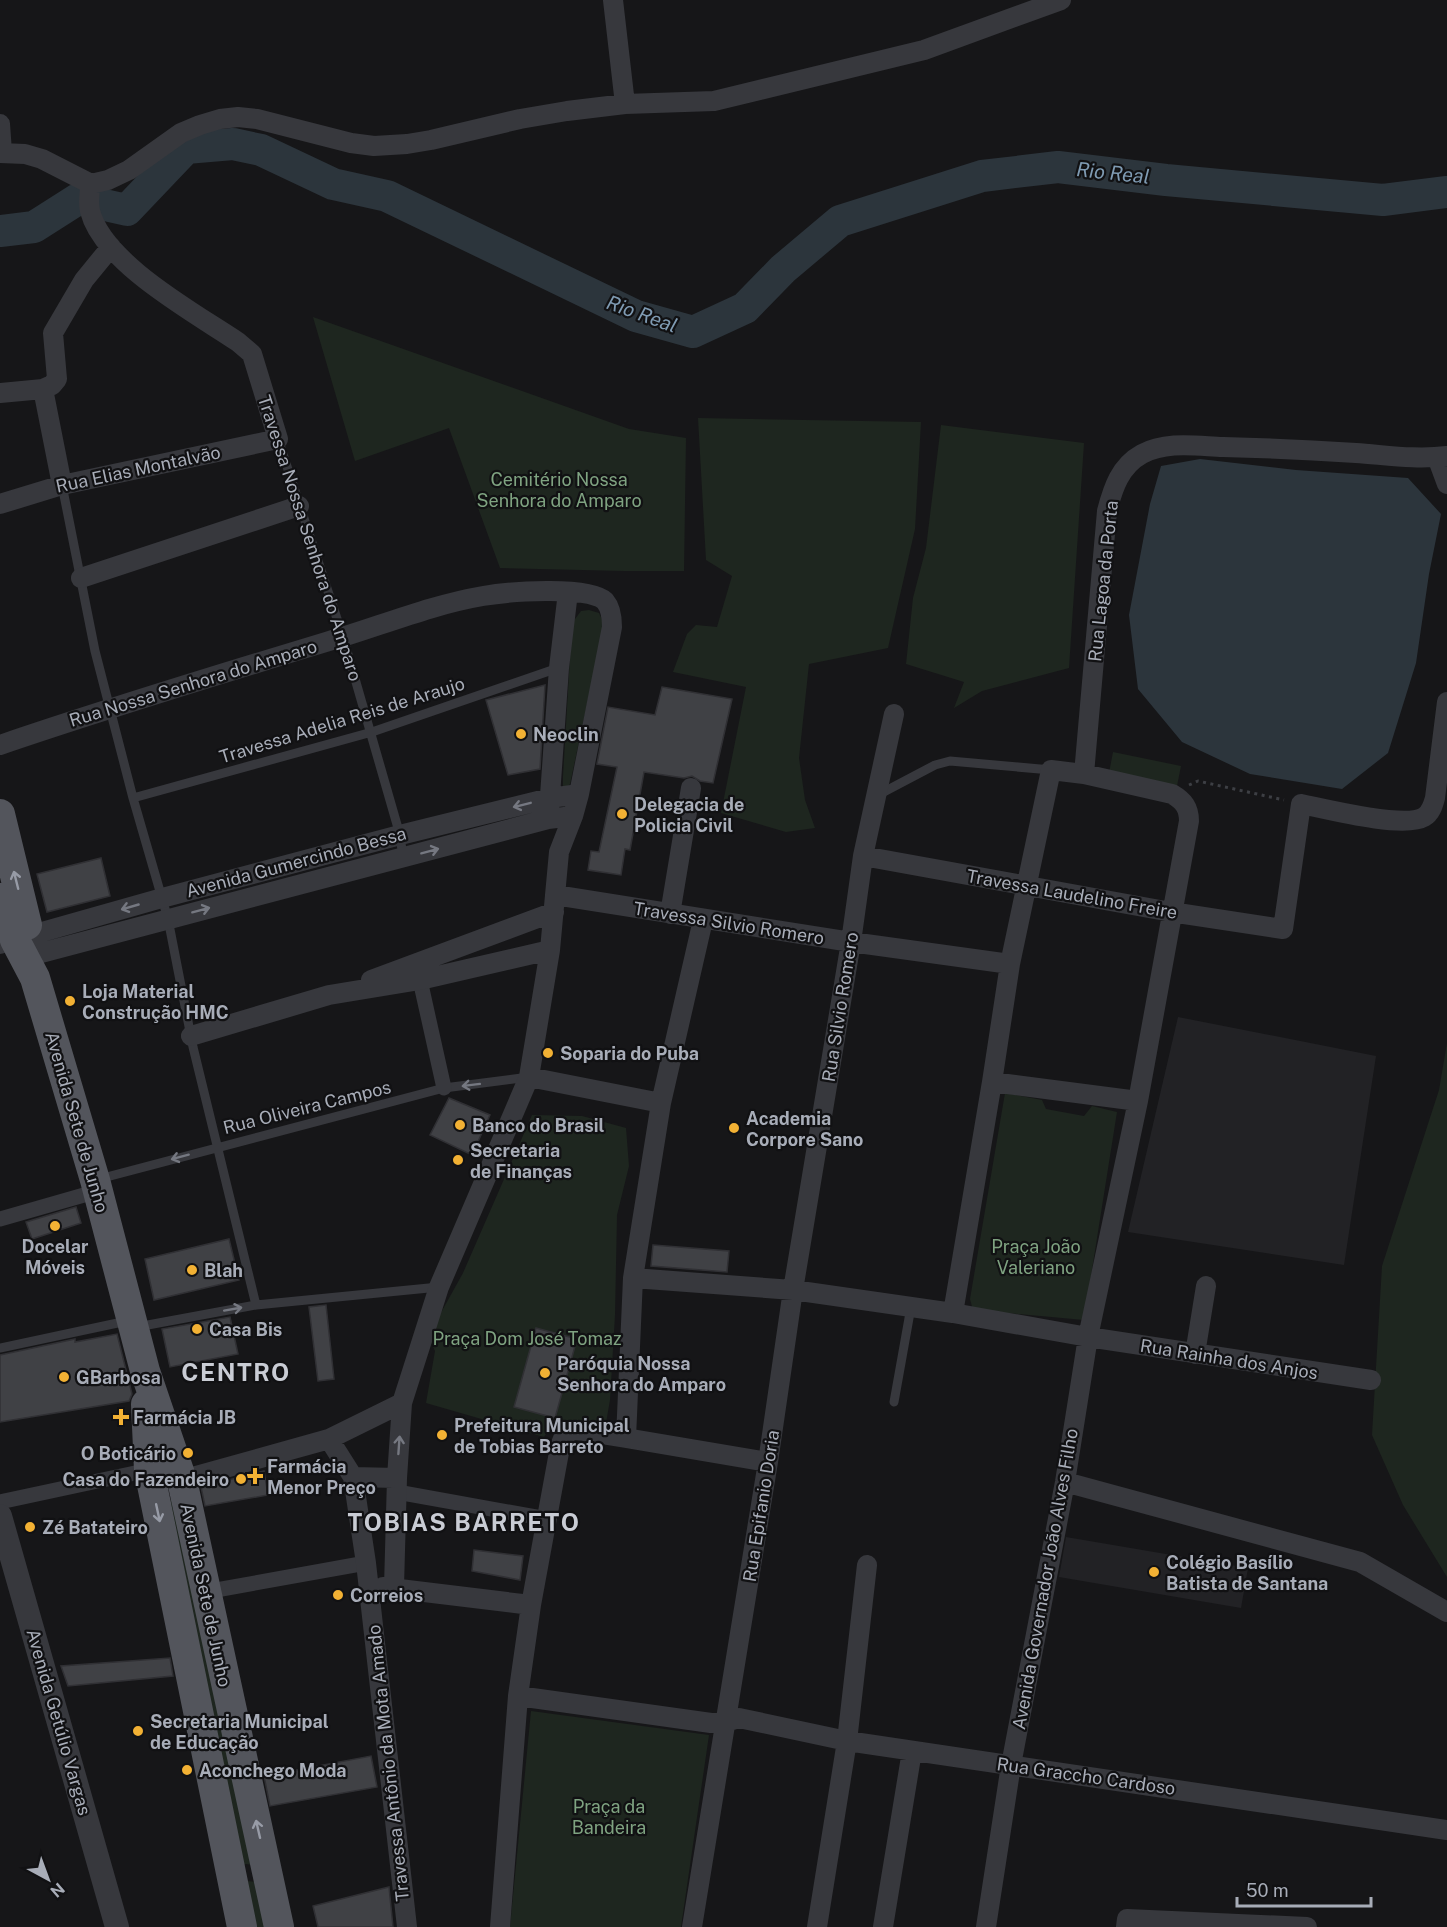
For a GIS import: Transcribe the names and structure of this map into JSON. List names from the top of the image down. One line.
{"streets":{"main road":["Avenida Sete de Junho"],"street":["Rua Elias Montalvão","Travessa Nossa Senhora do Amparo","Rua Lagoa da Porta","Rua Nossa Senhora do Amparo","Avenida Gumercindo Bessa","Travessa Laudelino Freire","Travessa Silvio Romero","Rua Silvio Romero","Rua Rainha dos Anjos","Rua Epifanio Doria","Avenida Governador João Alves Filho","Avenida Getúlio Vargas","Travessa Antônio da Mota Amado","Rua Graccho Cardoso"],"lane":["Travessa Adelia Reis de Araujo","Rua Oliveira Campos"]},"crossings":[["Rua Elias Montalvão","Travessa Nossa Senhora do Amparo"],["Travessa Nossa Senhora do Amparo","Rua Nossa Senhora do Amparo"],["Travessa Nossa Senhora do Amparo","Travessa Adelia Reis de Araujo"],["Travessa Nossa Senhora do Amparo","Avenida Gumercindo Bessa"],["Rua Nossa Senhora do Amparo","Avenida Gumercindo Bessa"],["Avenida Gumercindo Bessa","Avenida Sete de Junho"],["Travessa Laudelino Freire","Rua Silvio Romero"],["Travessa Silvio Romero","Rua Silvio Romero"],["Rua Silvio Romero","Rua Epifanio Doria"],["Rua Oliveira Campos","Avenida Sete de Junho"],["Rua Rainha dos Anjos","Avenida Governador João Alves Filho"],["Rua Epifanio Doria","Rua Graccho Cardoso"],["Avenida Governador João Alves Filho","Rua Graccho Cardoso"]],"one_way":["Rua Oliveira Campos"],"districts":["CENTRO","TOBIAS BARRETO"],"water":["Rio Real"],"parks":["Cemitério Nossa Senhora do Amparo","Praça João Valeriano","Praça Dom José Tomaz","Praça da Bandeira"],"places":{"other":["Neoclin","Delegacia de Policia Civil","Loja Material Construção HMC","Soparia do Puba","Banco do Brasil","Academia Corpore Sano","Secretaria de Finanças","Docelar Móveis","Blah","Casa Bis","Paróquia Nossa Senhora do Amparo","GBarbosa","Prefeitura Municipal de Tobias Barreto","O Boticário","Casa do Fazendeiro","Zé Batateiro","Colégio Basílio Batista de Santana","Correios","Secretaria Municipal de Educação","Aconchego Moda"],"health":["Farmácia JB","Farmácia Menor Preço"]},"scale_bar":"50 m","north":"bottom right"}
